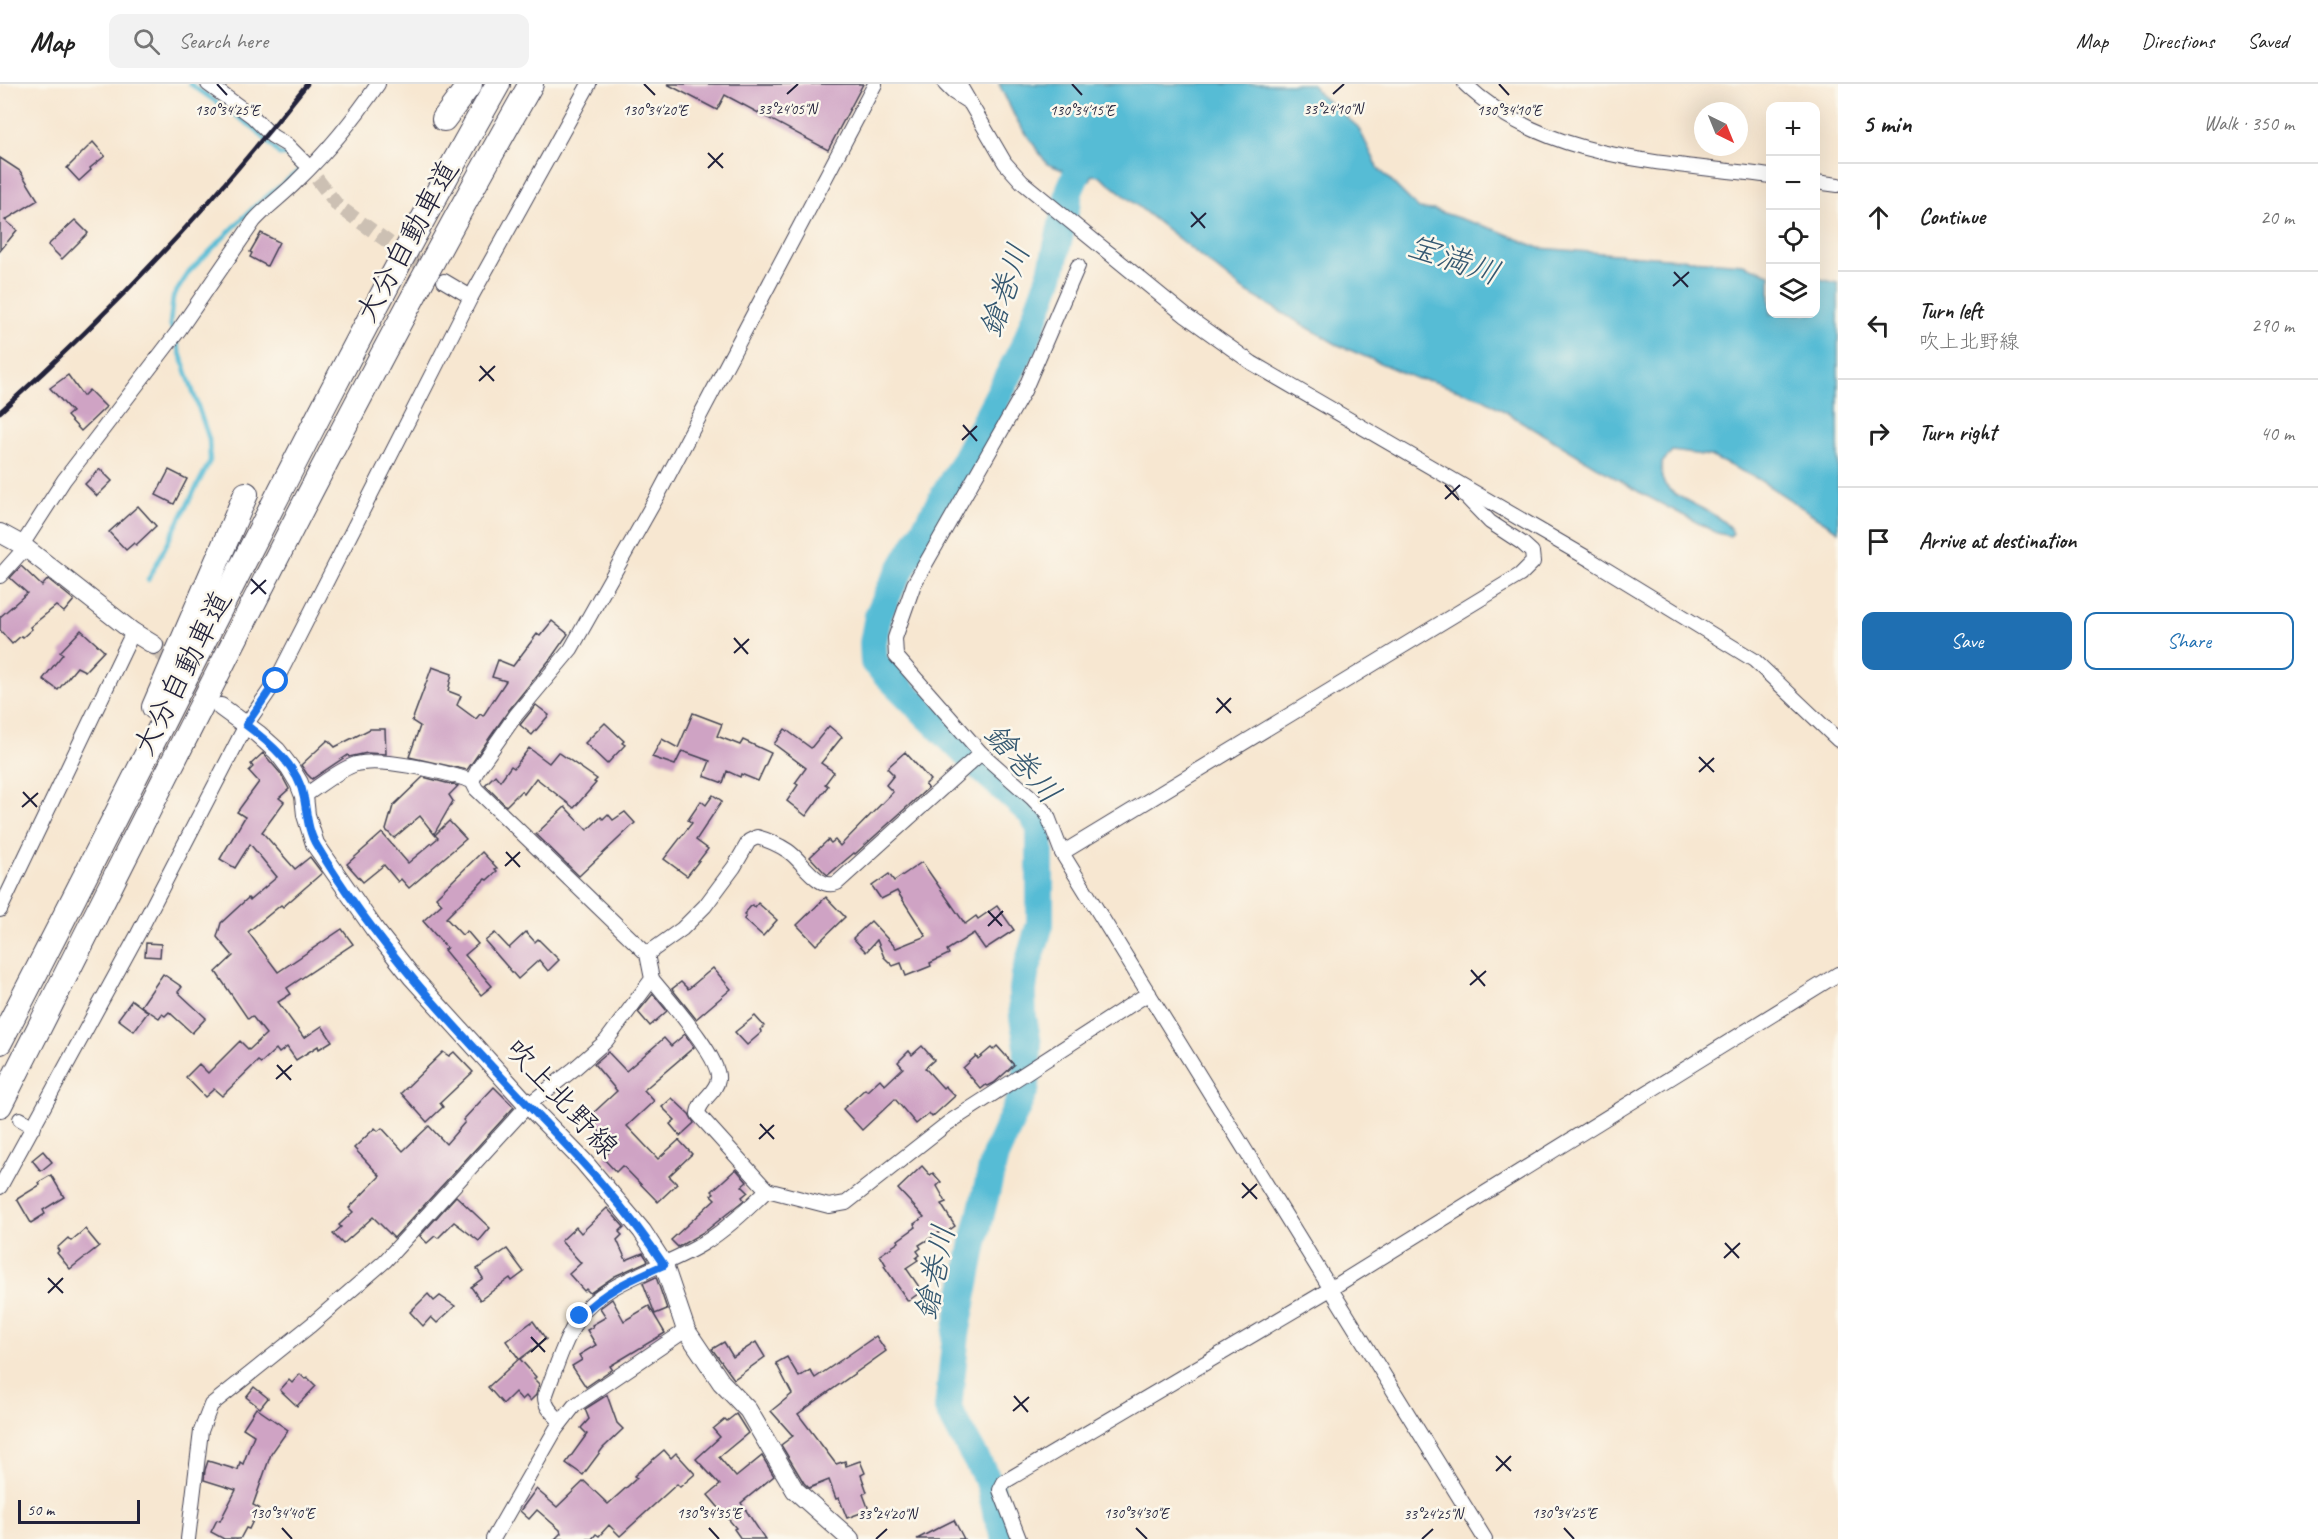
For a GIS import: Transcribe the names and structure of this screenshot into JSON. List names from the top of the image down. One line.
{"streets":{"highway":["大分自動車道"],"main road":["吹上北野線"]},"water":["宝満川","鎗巻川"],"scale_bar":"50 m","north":"bottom right","page":{"header":"Map","search":"Search here","nav":["Map","Directions","Saved"],"heading":["5 min","Walk · 350 m"],"map_buttons":["+","−"],"list":[["Continue","20 m"],["Turn left","吹上北野線","290 m"],["Turn right","40 m"],"Arrive at destination"],"buttons":["Save","Share"],"scale":"50 m"},"coordinates":["33°24'05\"N","33°24'10\"N","130°34'25\"E","130°34'20\"E","130°34'15\"E","130°34'10\"E","130°34'40\"E","130°34'35\"E","130°34'30\"E","33°24'20\"N","33°24'25\"N"]}
